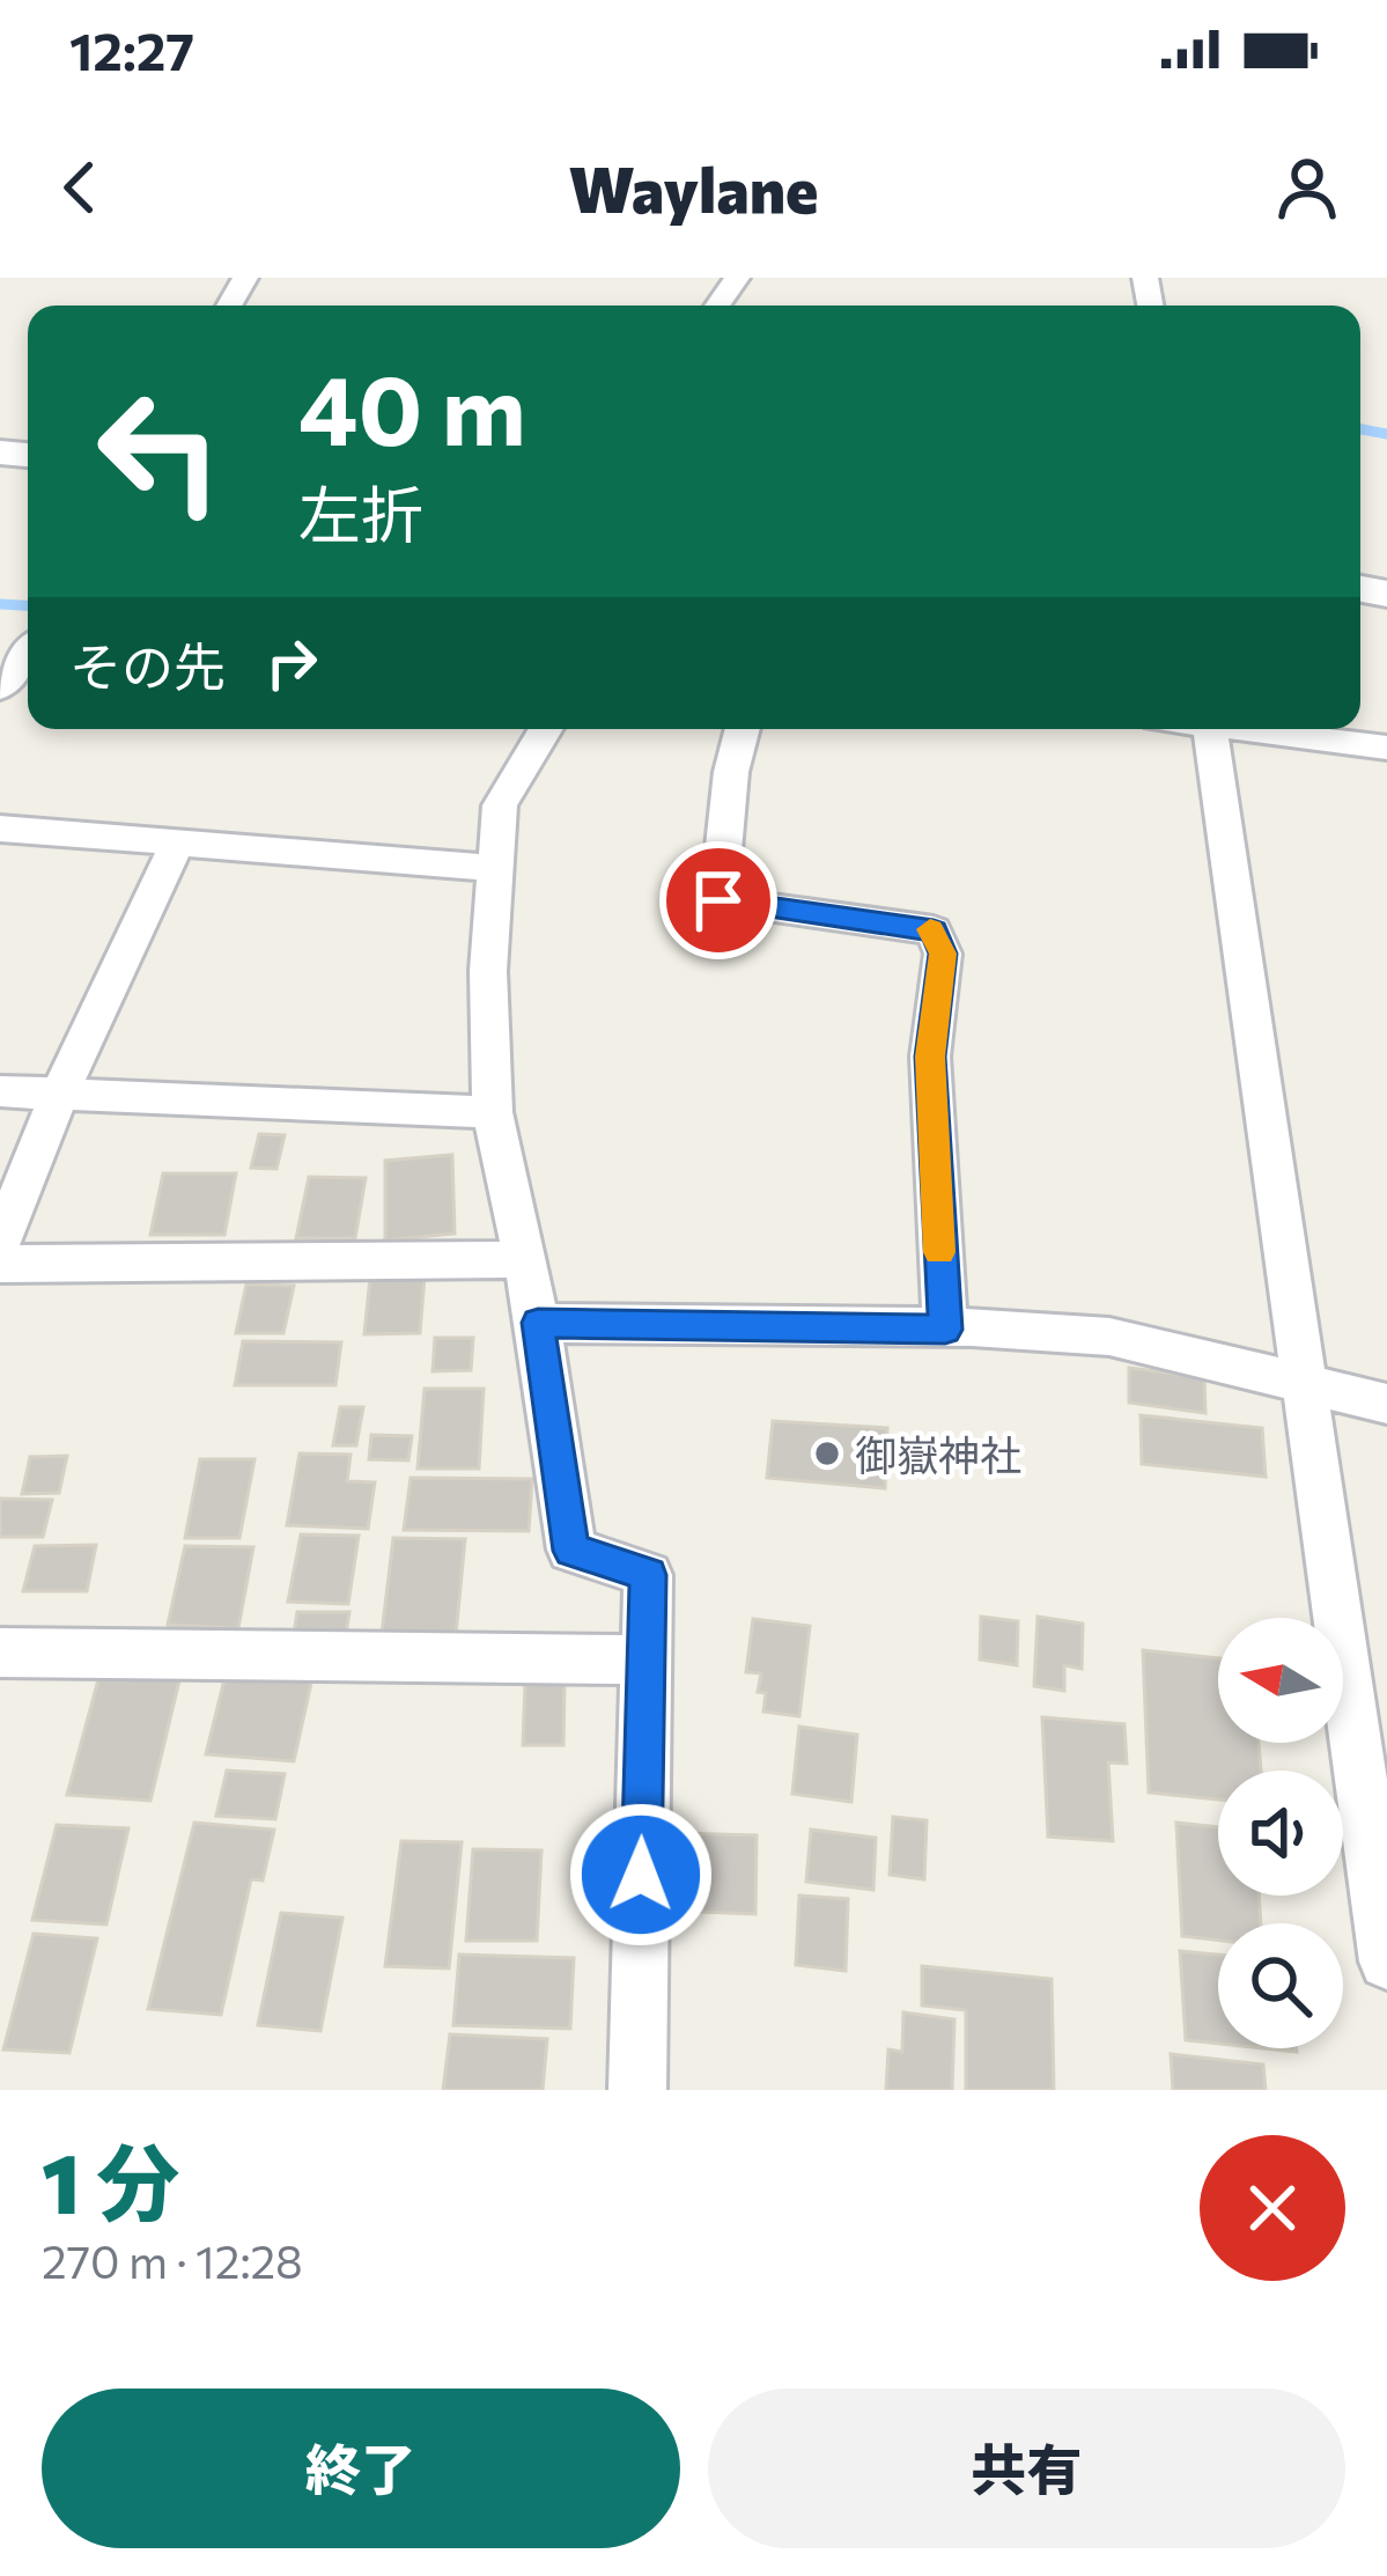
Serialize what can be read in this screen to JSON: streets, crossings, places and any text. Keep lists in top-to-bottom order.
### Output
{
  "places": ["御嶽神社"],
  "north": "left",
  "page": {
    "status": "12:27",
    "header": "Waylane",
    "turn": ["40 m", "左折"],
    "then": "その先",
    "heading": ["1 分", "270 m · 12:28"],
    "buttons": ["終了", "共有"]
  }
}
